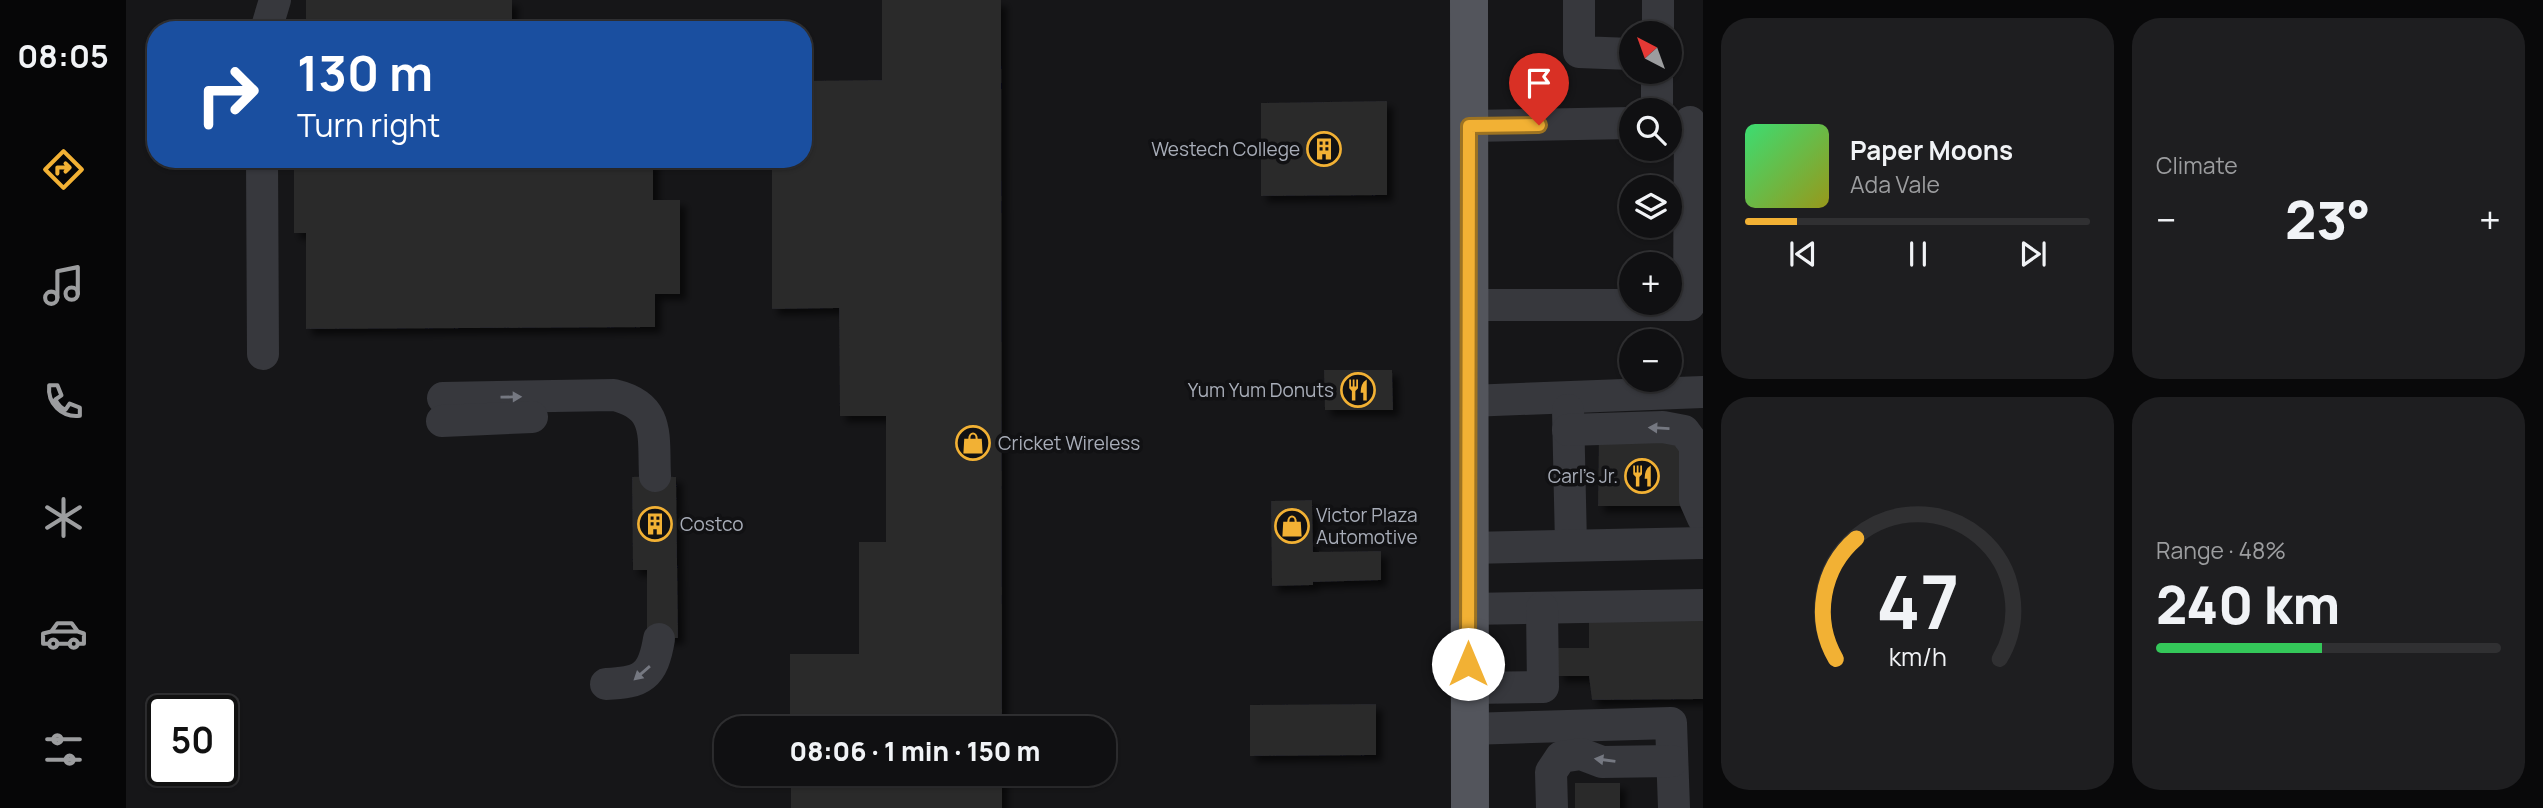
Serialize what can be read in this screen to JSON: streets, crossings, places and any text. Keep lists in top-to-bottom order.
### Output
{
  "places": {
    "building": ["Westech College", "Costco"],
    "restaurant": ["Yum Yum Donuts", "Carl's Jr."],
    "shop": ["Cricket Wireless", "Victor Plaza Automotive"]
  },
  "north": "top left",
  "page": {
    "tabs": "08:05",
    "tile": [
      "Climate",
      ["Range · 48%", "240 km"]
    ],
    "map_buttons": ["+", "−"],
    "turn": ["130 m", "Turn right"],
    "song": ["Paper Moons", "Ada Vale"],
    "heat": ["−", "23°", "+"],
    "limit": "50",
    "trip": "08:06 · 1 min · 150 m",
    "gauge": ["47", "km/h"]
  }
}
